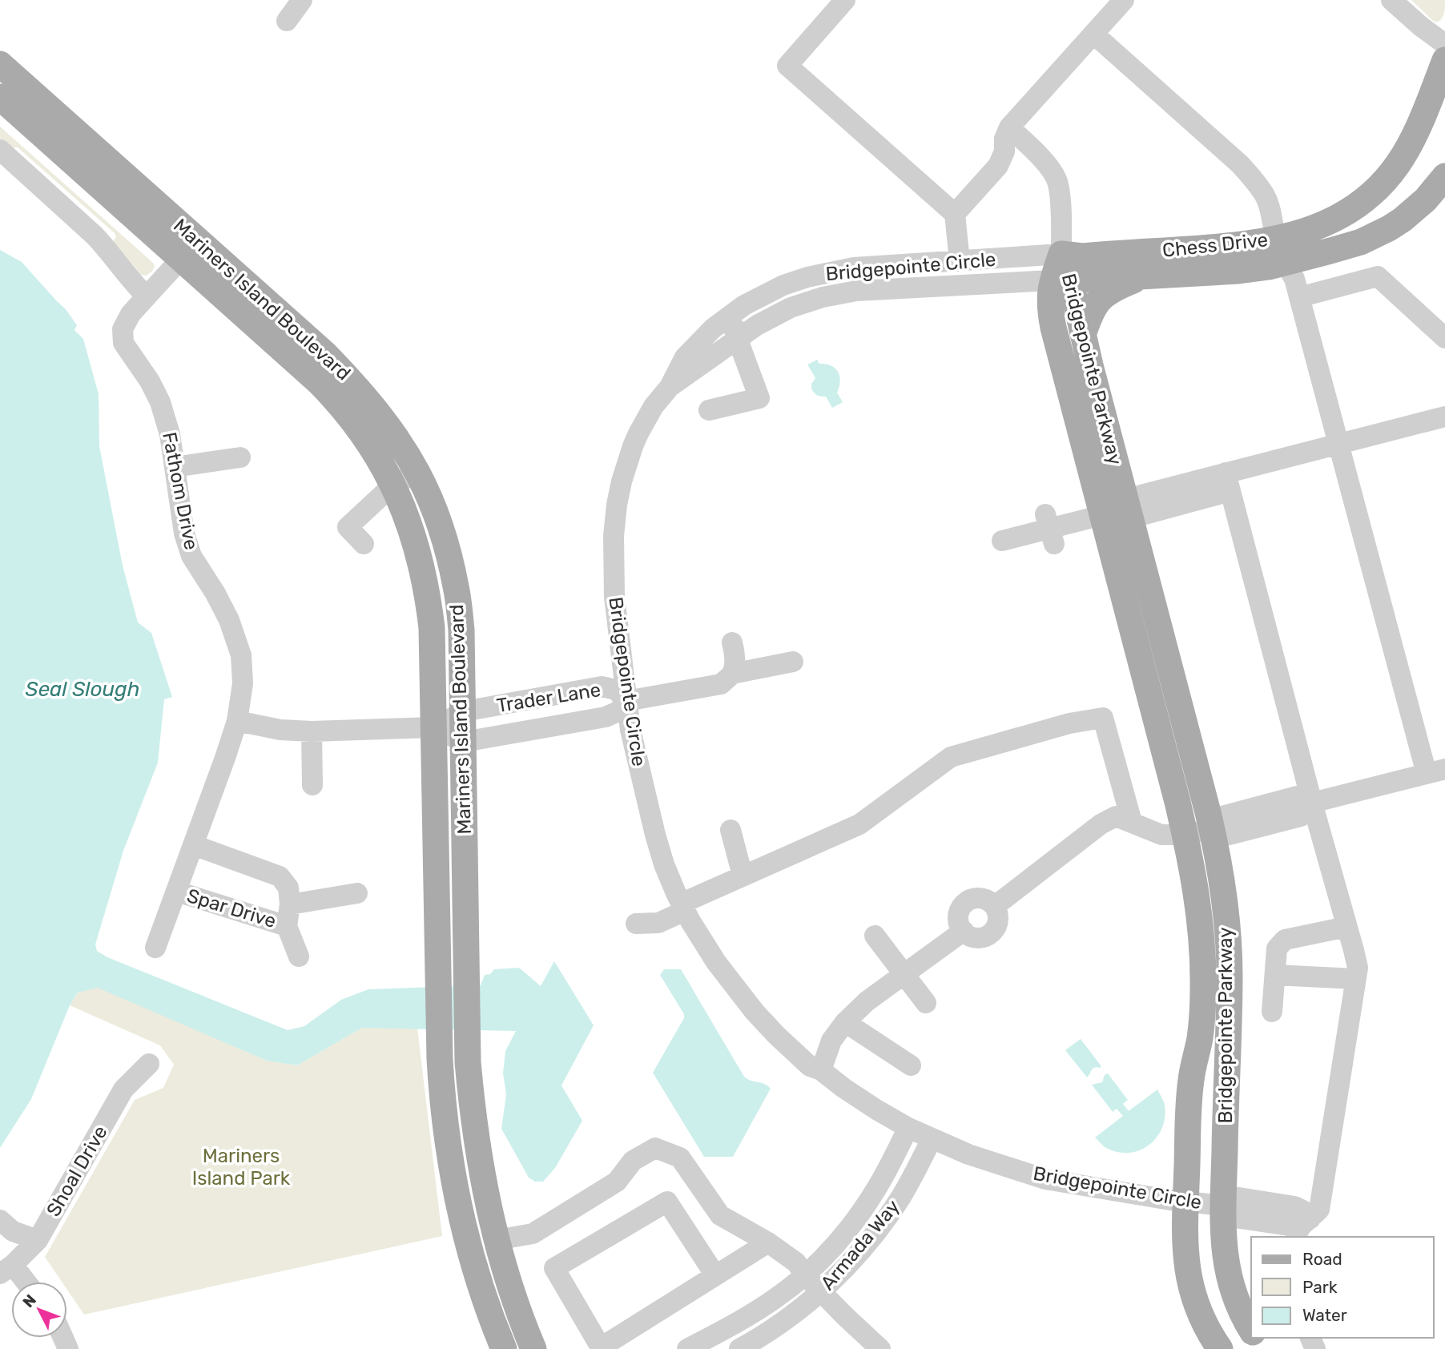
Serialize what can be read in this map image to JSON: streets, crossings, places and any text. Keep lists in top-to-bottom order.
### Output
{
  "streets": {
    "main road": ["Chess Drive", "Mariners Island Boulevard", "Bridgepointe Parkway"],
    "street": [
      "Bridgepointe Circle",
      "Fathom Drive",
      "Trader Lane",
      "Spar Drive",
      "Shoal Drive",
      "Armada Way"
    ]
  },
  "crossings": [
    ["Chess Drive", "Bridgepointe Circle"],
    ["Chess Drive", "Bridgepointe Parkway"],
    ["Bridgepointe Circle", "Bridgepointe Parkway"],
    ["Bridgepointe Circle", "Trader Lane"],
    ["Bridgepointe Circle", "Armada Way"],
    ["Mariners Island Boulevard", "Fathom Drive"],
    ["Mariners Island Boulevard", "Trader Lane"],
    ["Fathom Drive", "Trader Lane"],
    ["Fathom Drive", "Spar Drive"]
  ],
  "water": ["Seal Slough"],
  "parks": ["Mariners Island Park"],
  "legend": ["Road", "Park", "Water"],
  "north": "top left"
}
